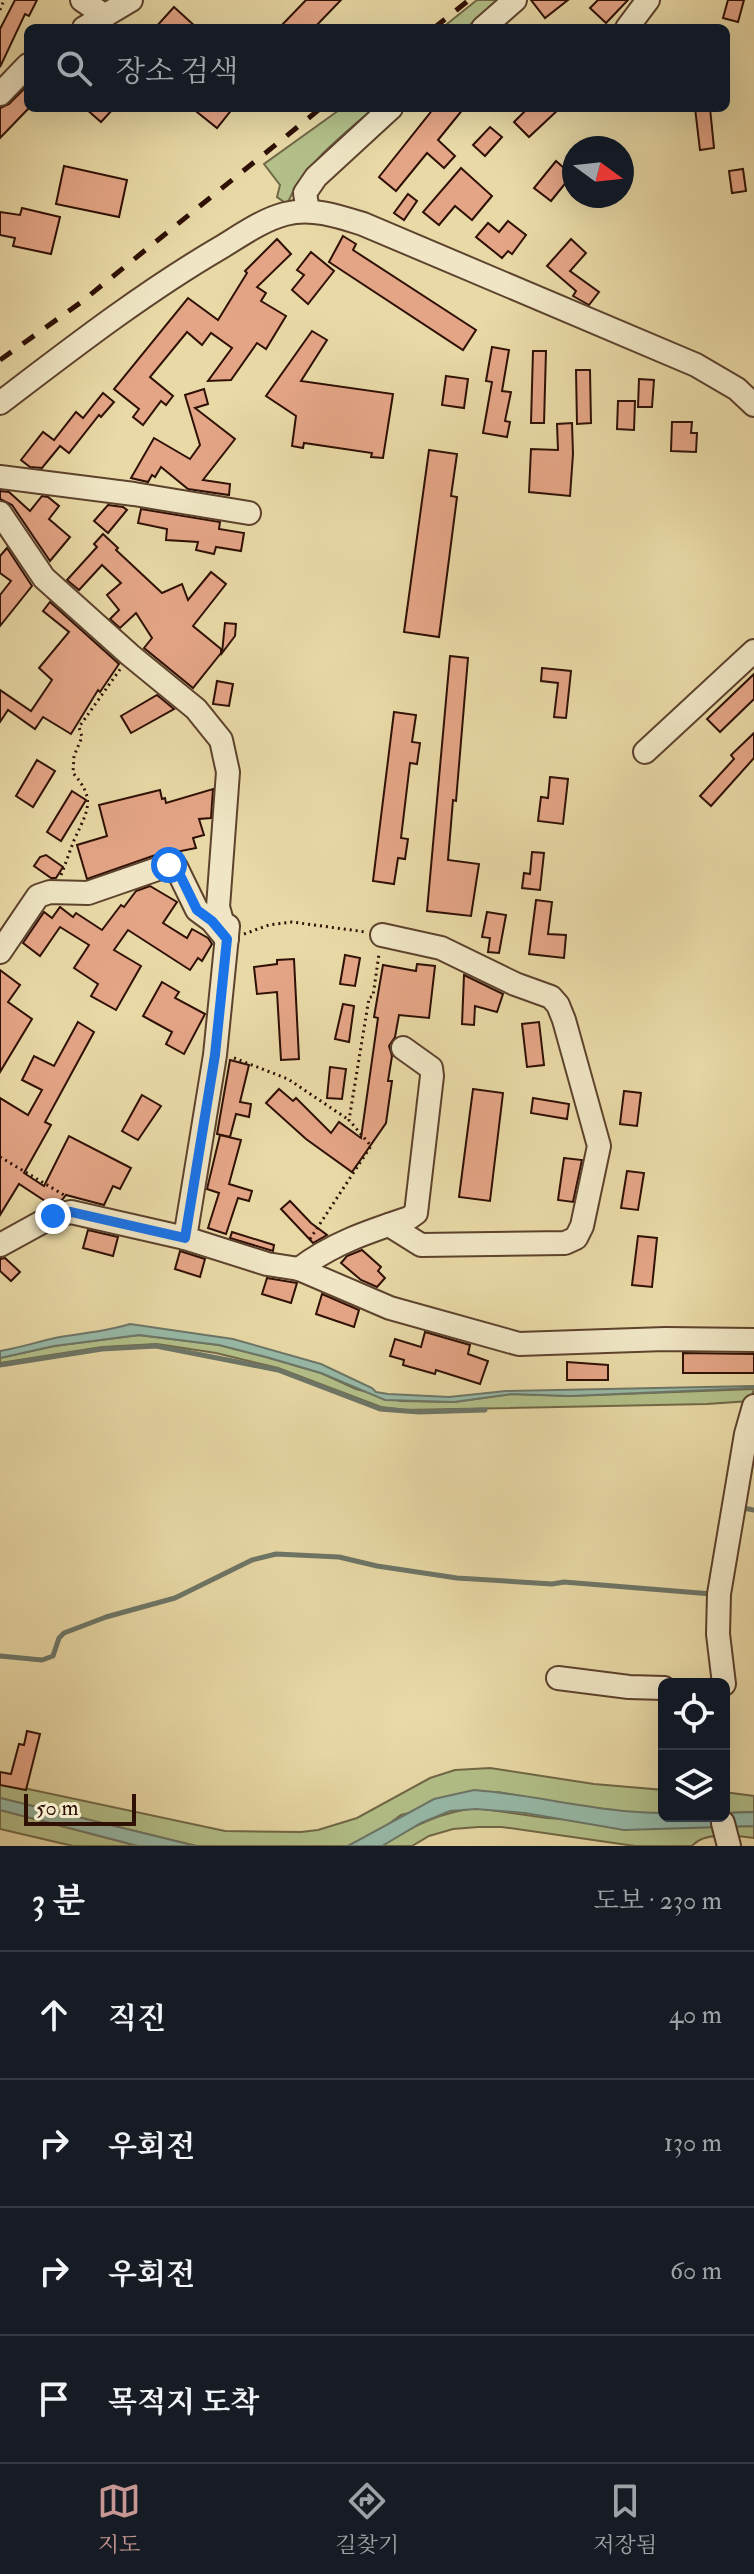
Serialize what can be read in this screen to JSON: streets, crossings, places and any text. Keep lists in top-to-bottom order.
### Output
{
  "scale_bar": "50 m",
  "north": "right",
  "page": {
    "search": "장소 검색",
    "scale": "50 m",
    "heading": ["3 분", "도보 · 230 m"],
    "list": [
      ["직진", "40 m"],
      ["우회전", "130 m"],
      ["우회전", "60 m"],
      "목적지 도착"
    ],
    "nav": ["지도", "길찾기", "저장됨"]
  }
}
